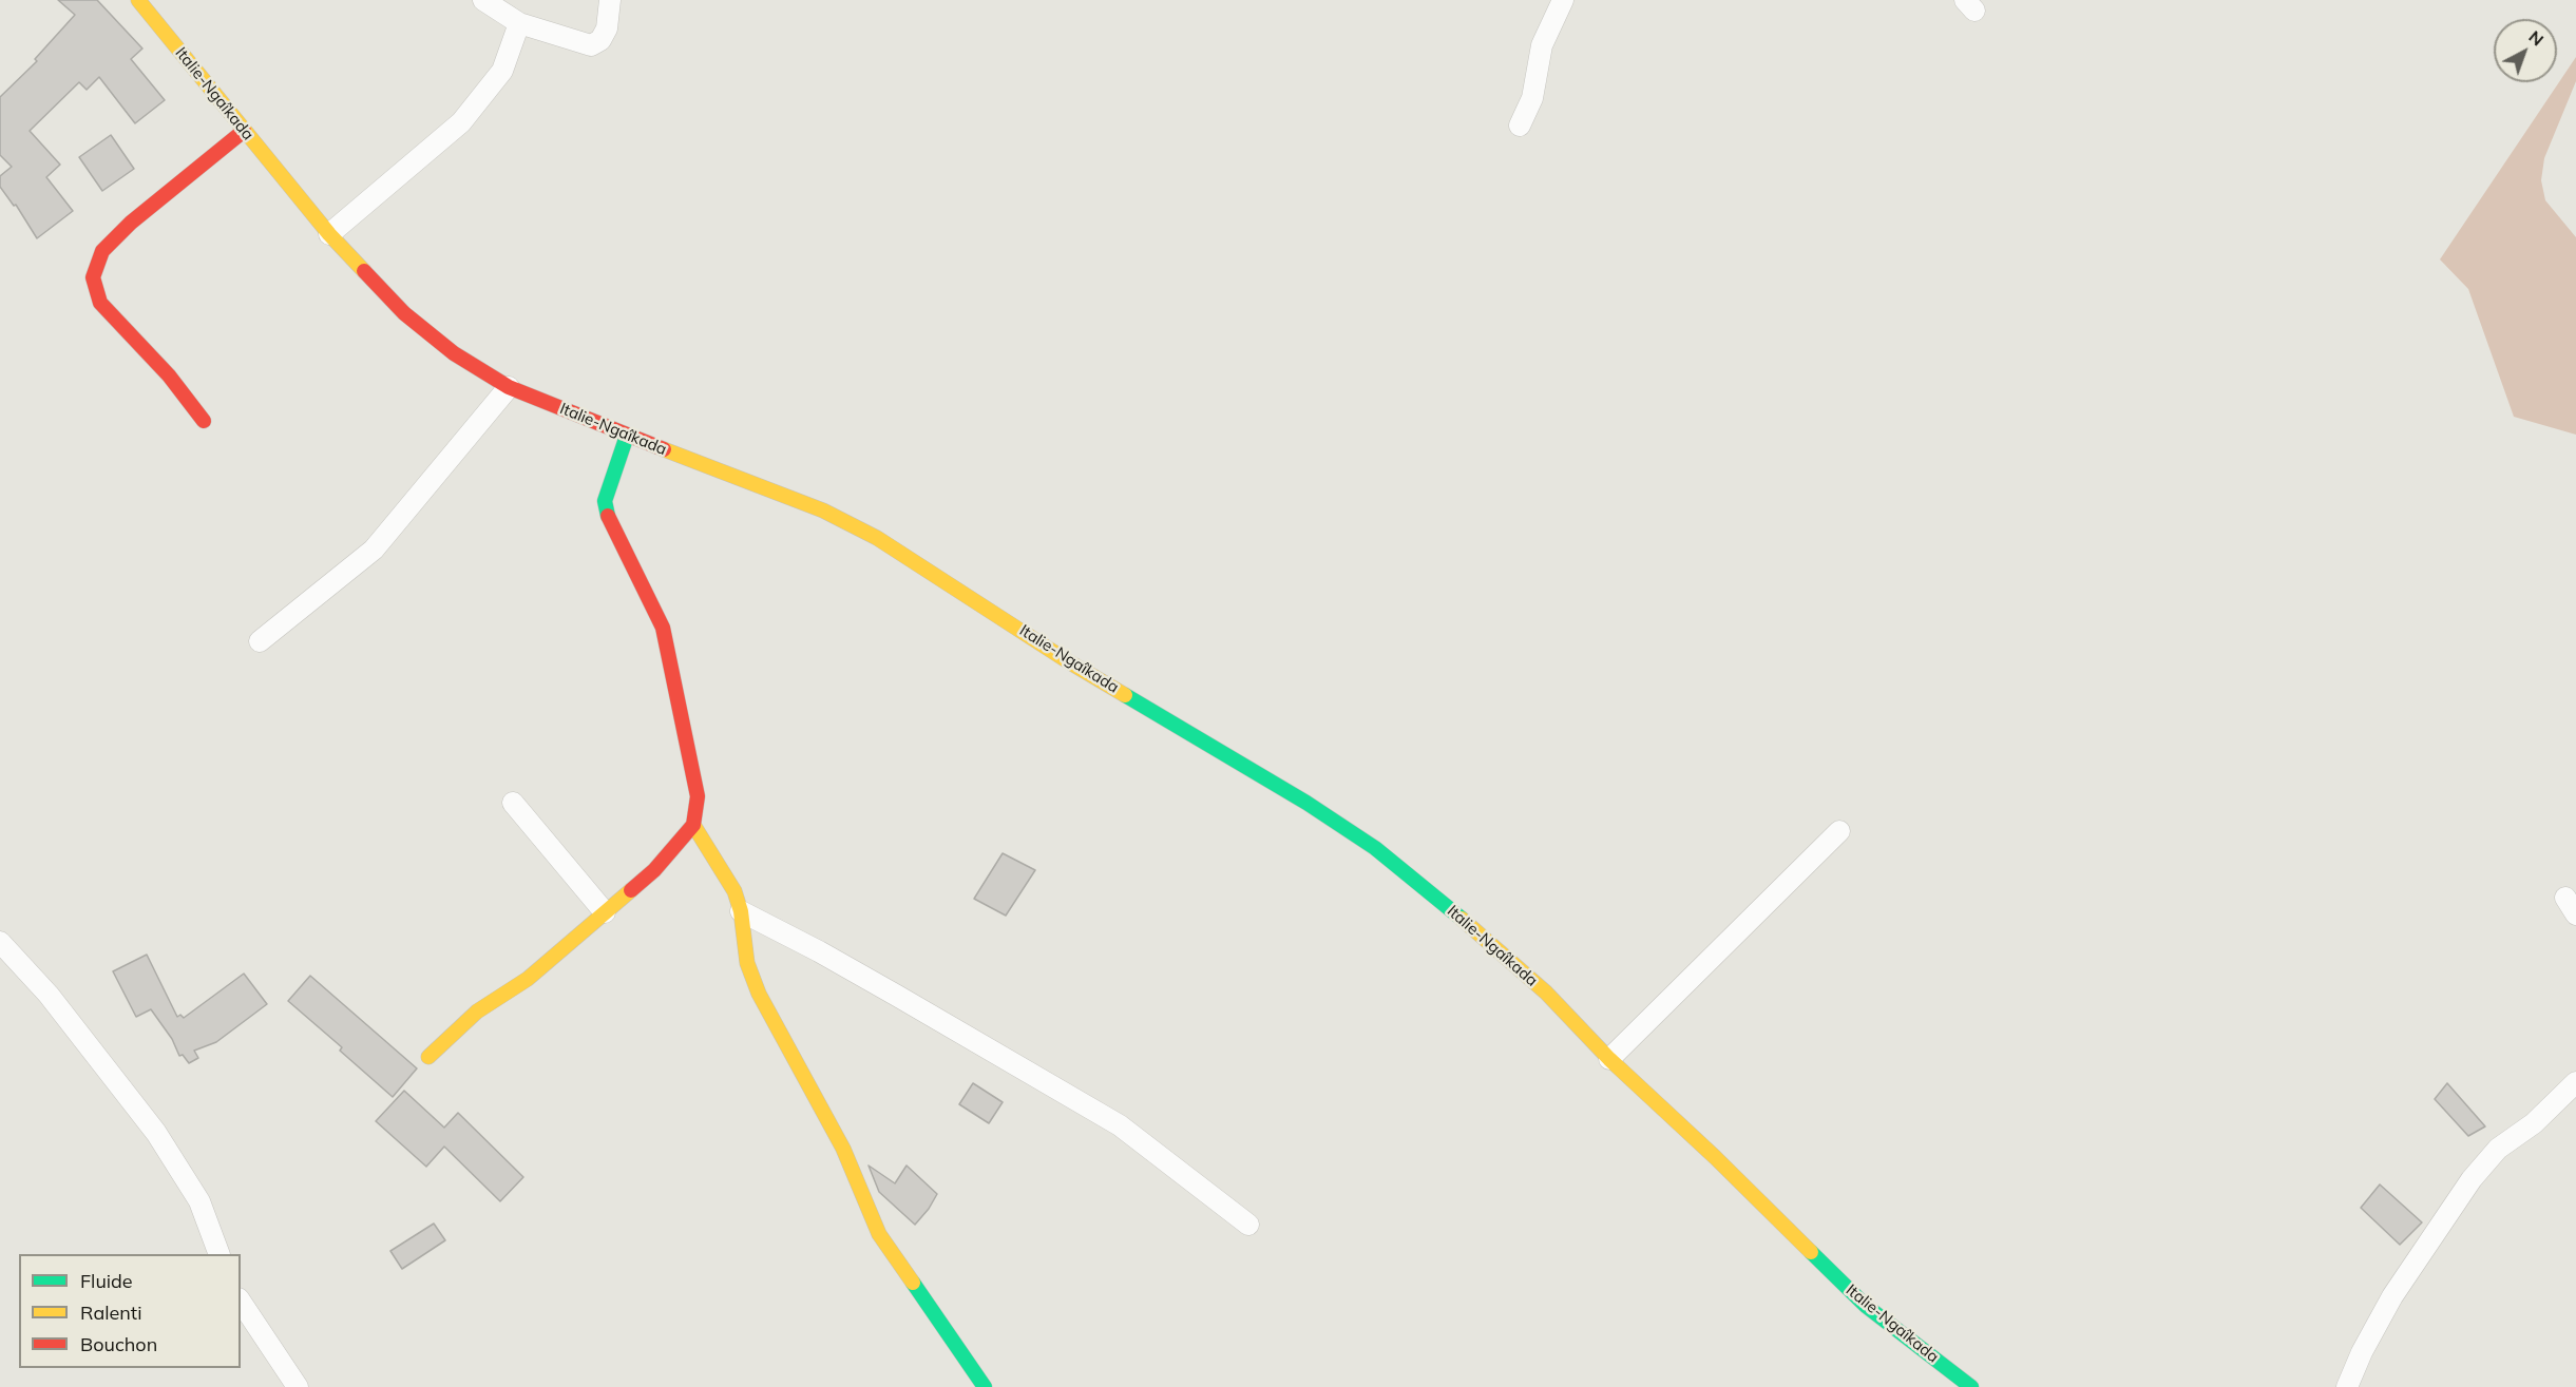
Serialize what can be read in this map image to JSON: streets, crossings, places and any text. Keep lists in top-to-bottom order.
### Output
{
  "streets": {
    "street": ["Italie-Ngaîkada"]
  },
  "legend": ["Fluide", "Ralenti", "Bouchon"],
  "north": "top right"
}
